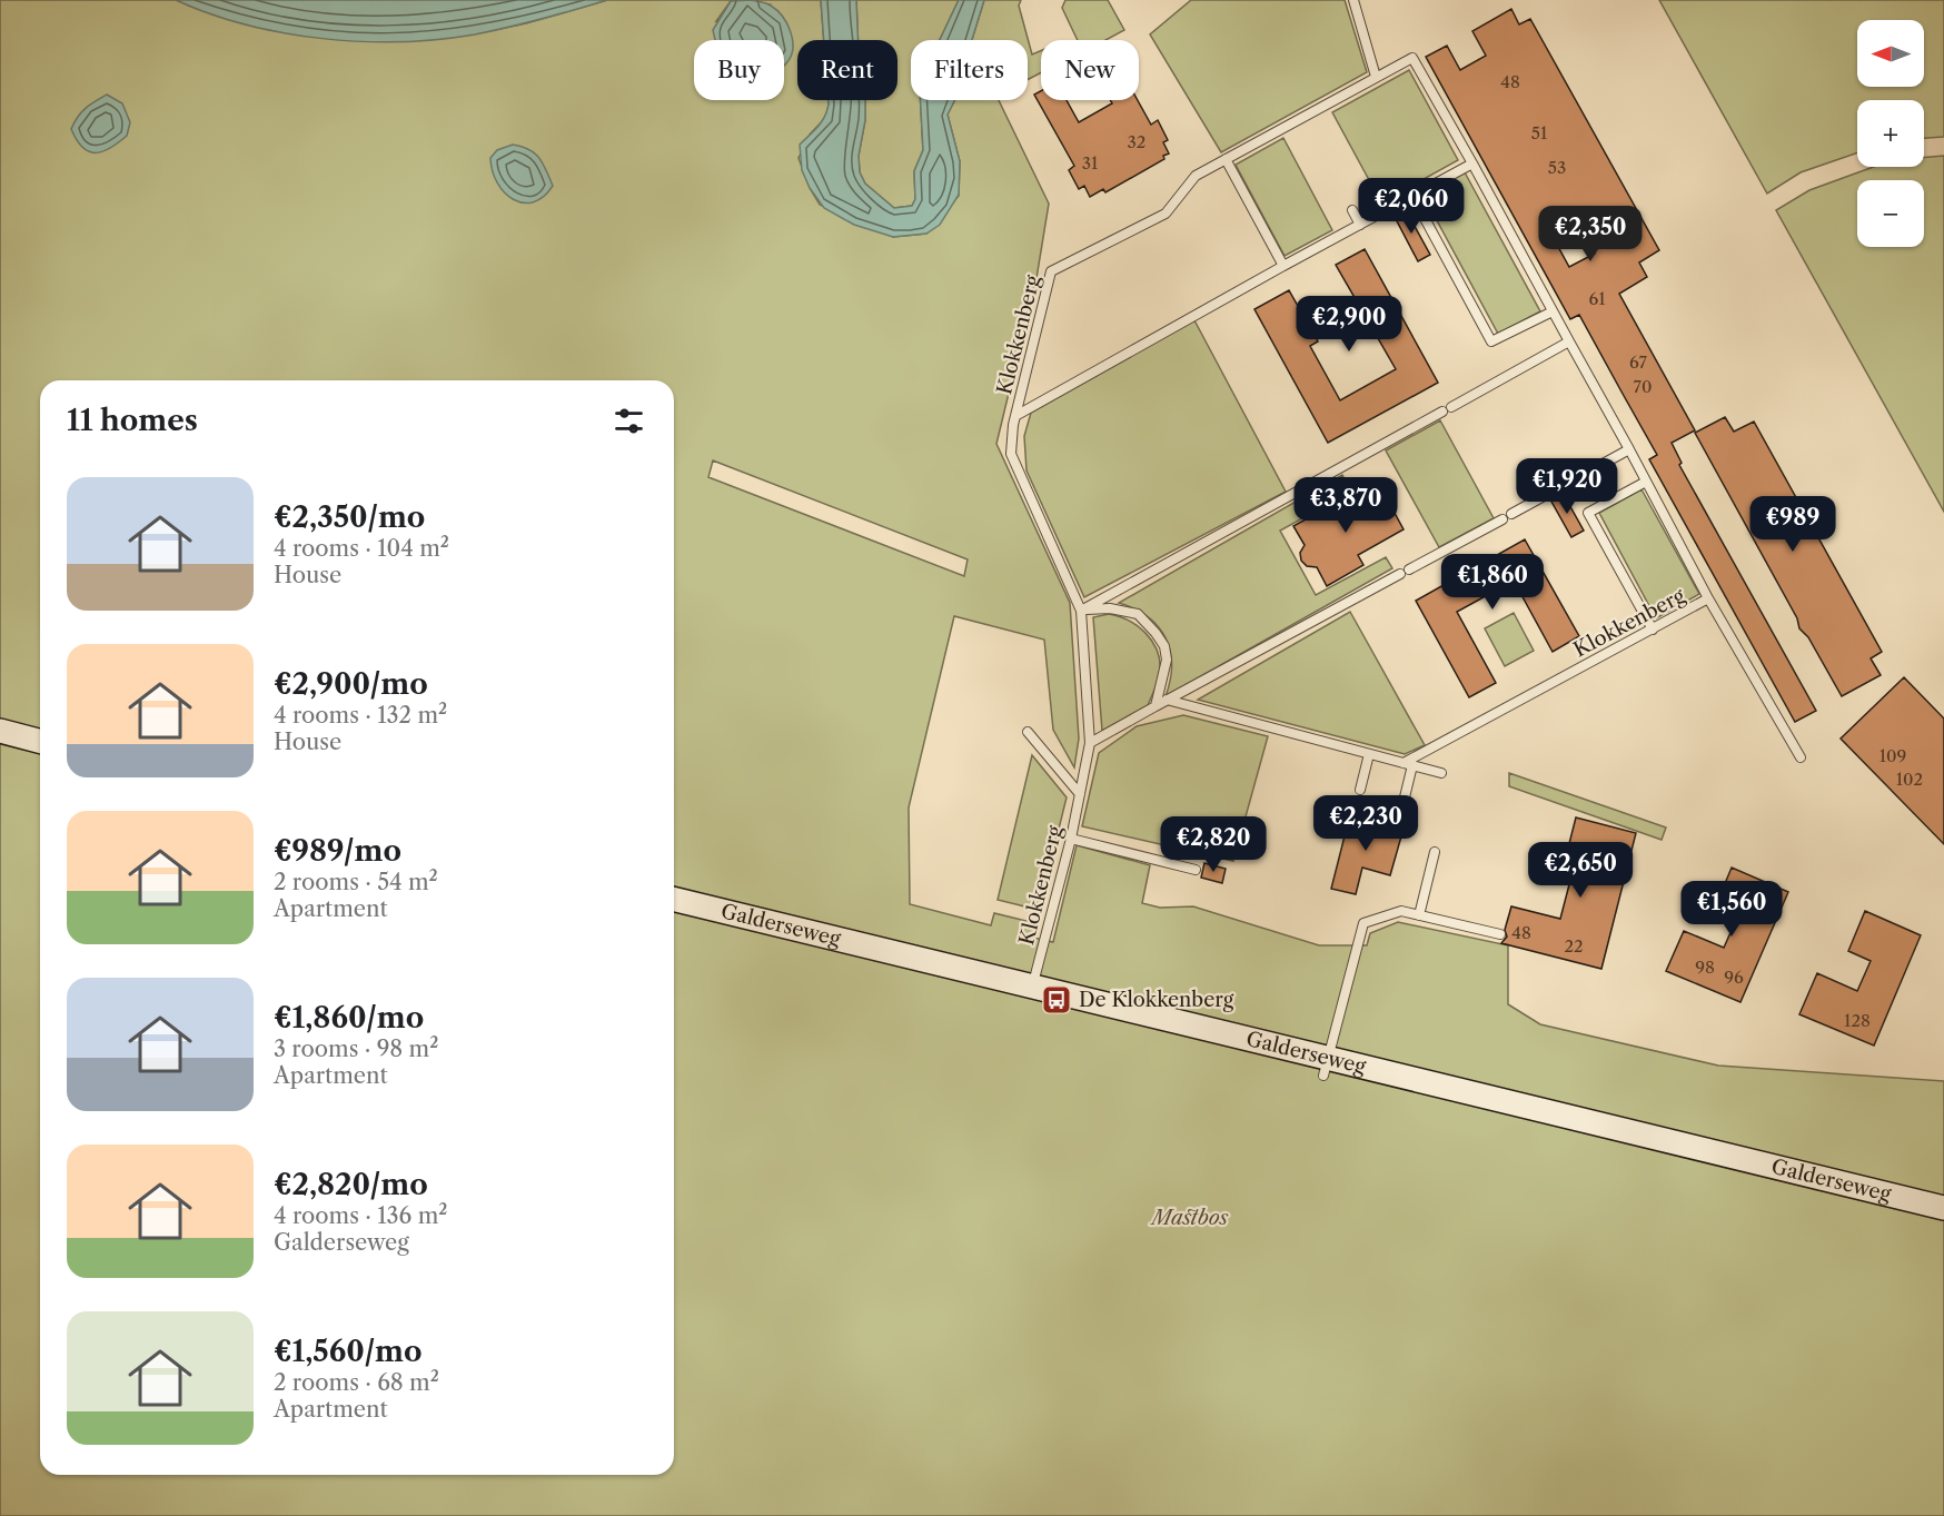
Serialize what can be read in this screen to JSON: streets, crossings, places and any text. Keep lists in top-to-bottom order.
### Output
{
  "streets": {
    "street": ["Galderseweg"],
    "lane": ["Klokkenberg"]
  },
  "crossings": [
    ["Klokkenberg", "Galderseweg"]
  ],
  "parks": ["Mastbos"],
  "places": {
    "bus stop": ["De Klokkenberg"]
  },
  "house_numbers": [
    "48",
    "51",
    "32",
    "31",
    "53",
    "61",
    "67",
    "70",
    "109",
    "102",
    "48",
    "22",
    "98",
    "96",
    "128"
  ],
  "north": "left",
  "page": {
    "map_buttons": ["+", "−"],
    "chip": [
      "Buy",
      "Rent",
      "Filters",
      "New"
    ],
    "price": [
      "€2,060",
      "€2,350",
      "€2,900",
      "€1,920",
      "€3,870",
      "€989",
      "€1,860",
      "€2,230",
      "€2,820",
      "€2,650",
      "€1,560"
    ],
    "heading": "11 homes",
    "list": [
      {
        "name": "€2,350/mo",
        "note": "4 rooms · 104 m² · House"
      },
      {
        "name": "€2,900/mo",
        "note": "4 rooms · 132 m² · House"
      },
      {
        "name": "€989/mo",
        "note": "2 rooms · 54 m² · Apartment"
      },
      {
        "name": "€1,860/mo",
        "note": "3 rooms · 98 m² · Apartment"
      },
      {
        "name": "€2,820/mo",
        "note": "4 rooms · 136 m² · Galderseweg"
      },
      {
        "name": "€1,560/mo",
        "note": "2 rooms · 68 m² · Apartment"
      }
    ]
  }
}
